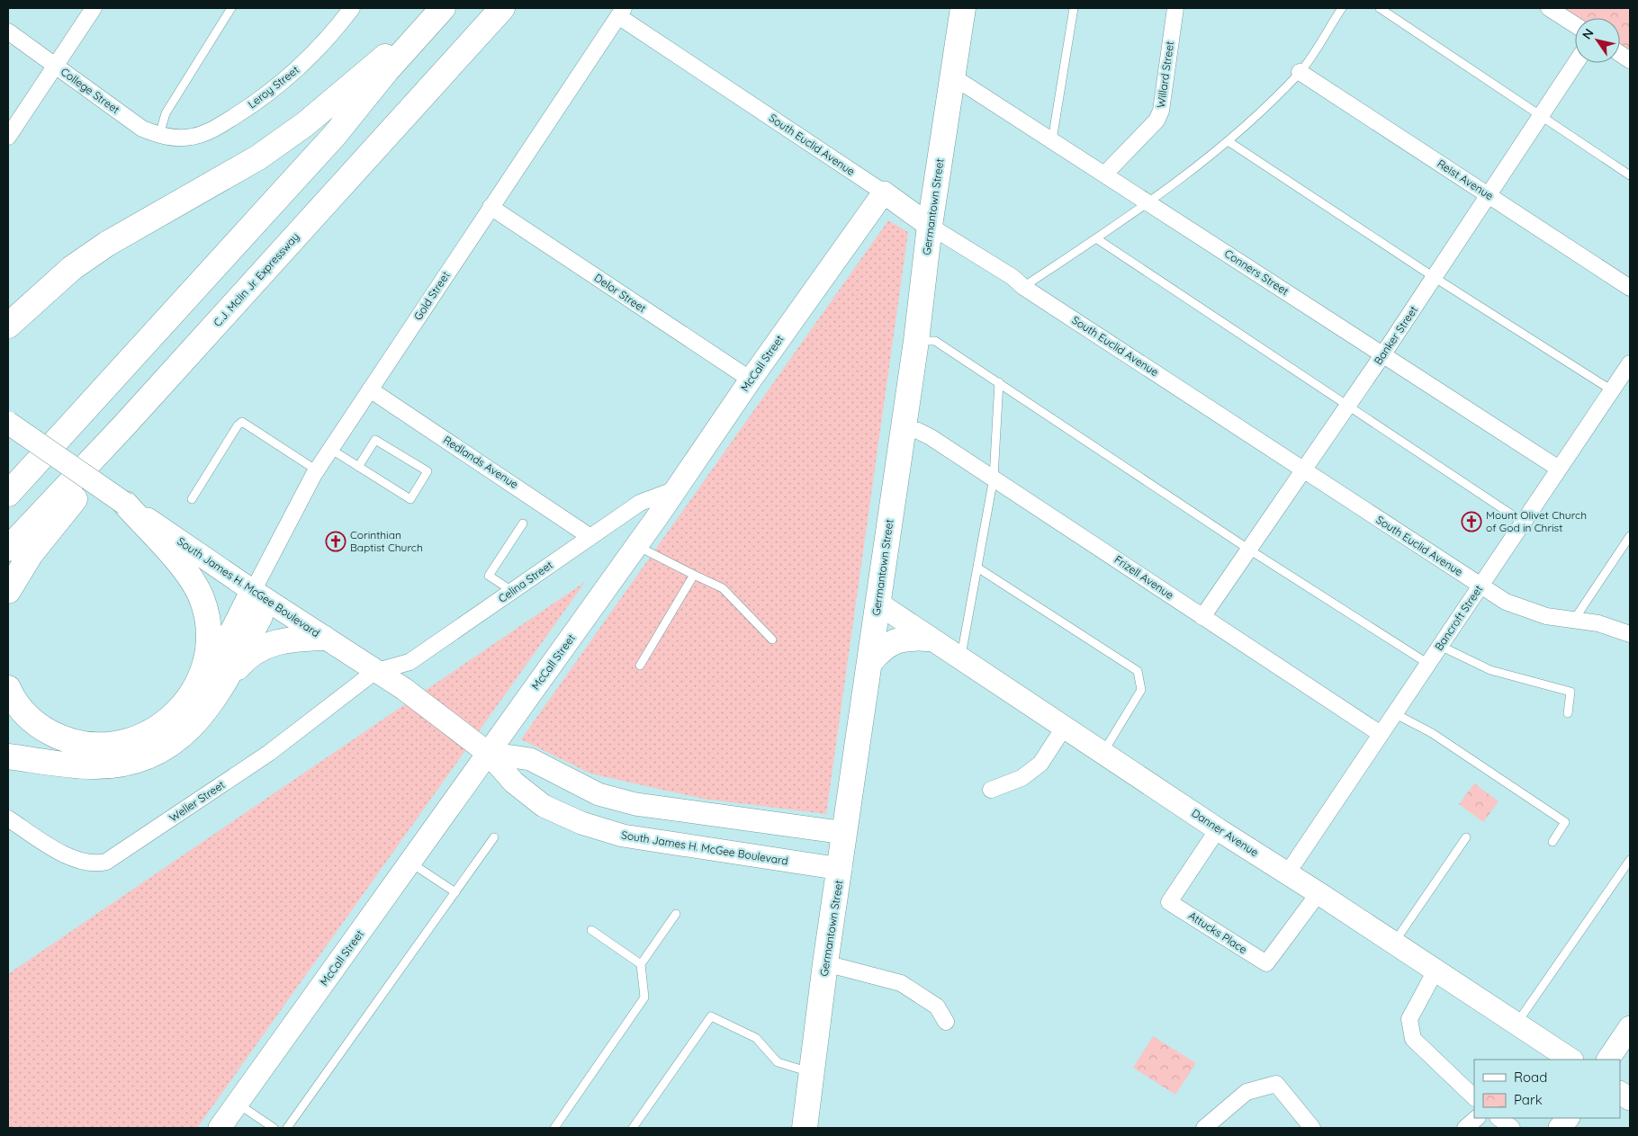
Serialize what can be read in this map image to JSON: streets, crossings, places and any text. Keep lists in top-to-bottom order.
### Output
{
  "streets": {
    "main road": ["Germantown Street", "C.J. Mclin Jr. Expressway"],
    "street": [
      "Willard Street",
      "Leroy Street",
      "College Street",
      "South Euclid Avenue",
      "Reist Avenue",
      "Conners Street",
      "Delor Street",
      "Gold Street",
      "Banker Street",
      "McCall Street",
      "Redlands Avenue",
      "Frizell Avenue",
      "Celina Street",
      "South James H. McGee Boulevard",
      "Bancroft Street",
      "Weller Street",
      "Danner Avenue",
      "Attucks Place"
    ]
  },
  "crossings": [
    ["Willard Street", "Conners Street"],
    ["Leroy Street", "College Street"],
    ["South Euclid Avenue", "Germantown Street"],
    ["South Euclid Avenue", "Gold Street"],
    ["South Euclid Avenue", "Banker Street"],
    ["South Euclid Avenue", "McCall Street"],
    ["South Euclid Avenue", "Bancroft Street"],
    ["Reist Avenue", "Banker Street"],
    ["Germantown Street", "Conners Street"],
    ["Germantown Street", "Frizell Avenue"],
    ["Germantown Street", "South James H. McGee Boulevard"],
    ["Germantown Street", "Danner Avenue"],
    ["Conners Street", "Banker Street"],
    ["Conners Street", "Bancroft Street"],
    ["Delor Street", "Gold Street"],
    ["Delor Street", "McCall Street"],
    ["Gold Street", "Redlands Avenue"],
    ["Gold Street", "South James H. McGee Boulevard"],
    ["Banker Street", "Frizell Avenue"],
    ["McCall Street", "Celina Street"],
    ["McCall Street", "South James H. McGee Boulevard"],
    ["Redlands Avenue", "Celina Street"],
    ["Frizell Avenue", "Bancroft Street"],
    ["Celina Street", "South James H. McGee Boulevard"],
    ["Celina Street", "Weller Street"],
    ["South James H. McGee Boulevard", "Weller Street"],
    ["Bancroft Street", "Danner Avenue"],
    ["Danner Avenue", "Attucks Place"]
  ],
  "places": {
    "church": ["Mount Olivet Church of God in Christ", "Corinthian Baptist Church"]
  },
  "legend": ["Road", "Park"],
  "north": "top left"
}
